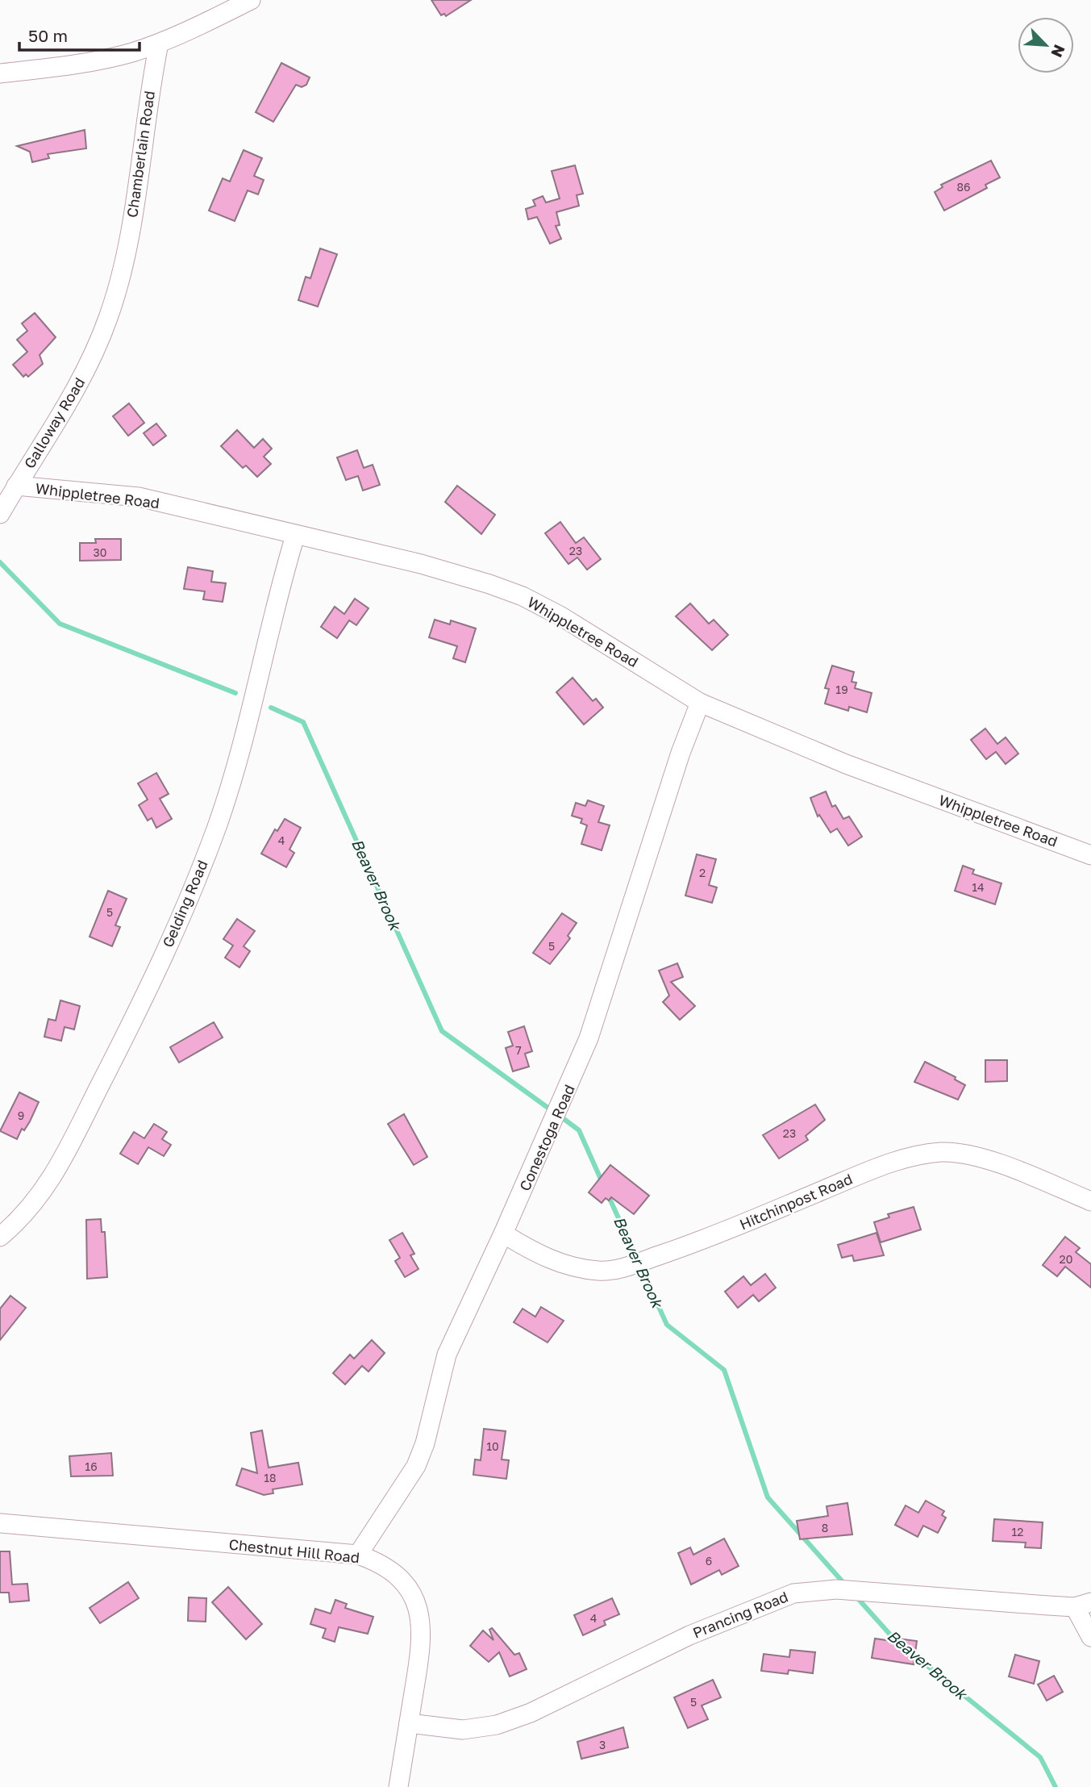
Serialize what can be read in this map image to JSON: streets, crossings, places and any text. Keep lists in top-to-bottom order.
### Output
{
  "streets": {
    "street": [
      "Chamberlain Road",
      "Galloway Road",
      "Whippletree Road",
      "Gelding Road",
      "Conestoga Road",
      "Hitchinpost Road",
      "Chestnut Hill Road",
      "Prancing Road"
    ]
  },
  "crossings": [
    ["Chamberlain Road", "Galloway Road"],
    ["Galloway Road", "Whippletree Road"],
    ["Whippletree Road", "Gelding Road"],
    ["Whippletree Road", "Conestoga Road"],
    ["Conestoga Road", "Hitchinpost Road"],
    ["Conestoga Road", "Chestnut Hill Road"],
    ["Chestnut Hill Road", "Prancing Road"]
  ],
  "water": ["Beaver Brook"],
  "house_numbers": [
    "86",
    "23",
    "30",
    "19",
    "4",
    "2",
    "14",
    "5",
    "5",
    "7",
    "9",
    "23",
    "20",
    "10",
    "16",
    "18",
    "8",
    "12",
    "6",
    "4",
    "5",
    "3"
  ],
  "scale_bar": "50 m",
  "north": "bottom right"
}
